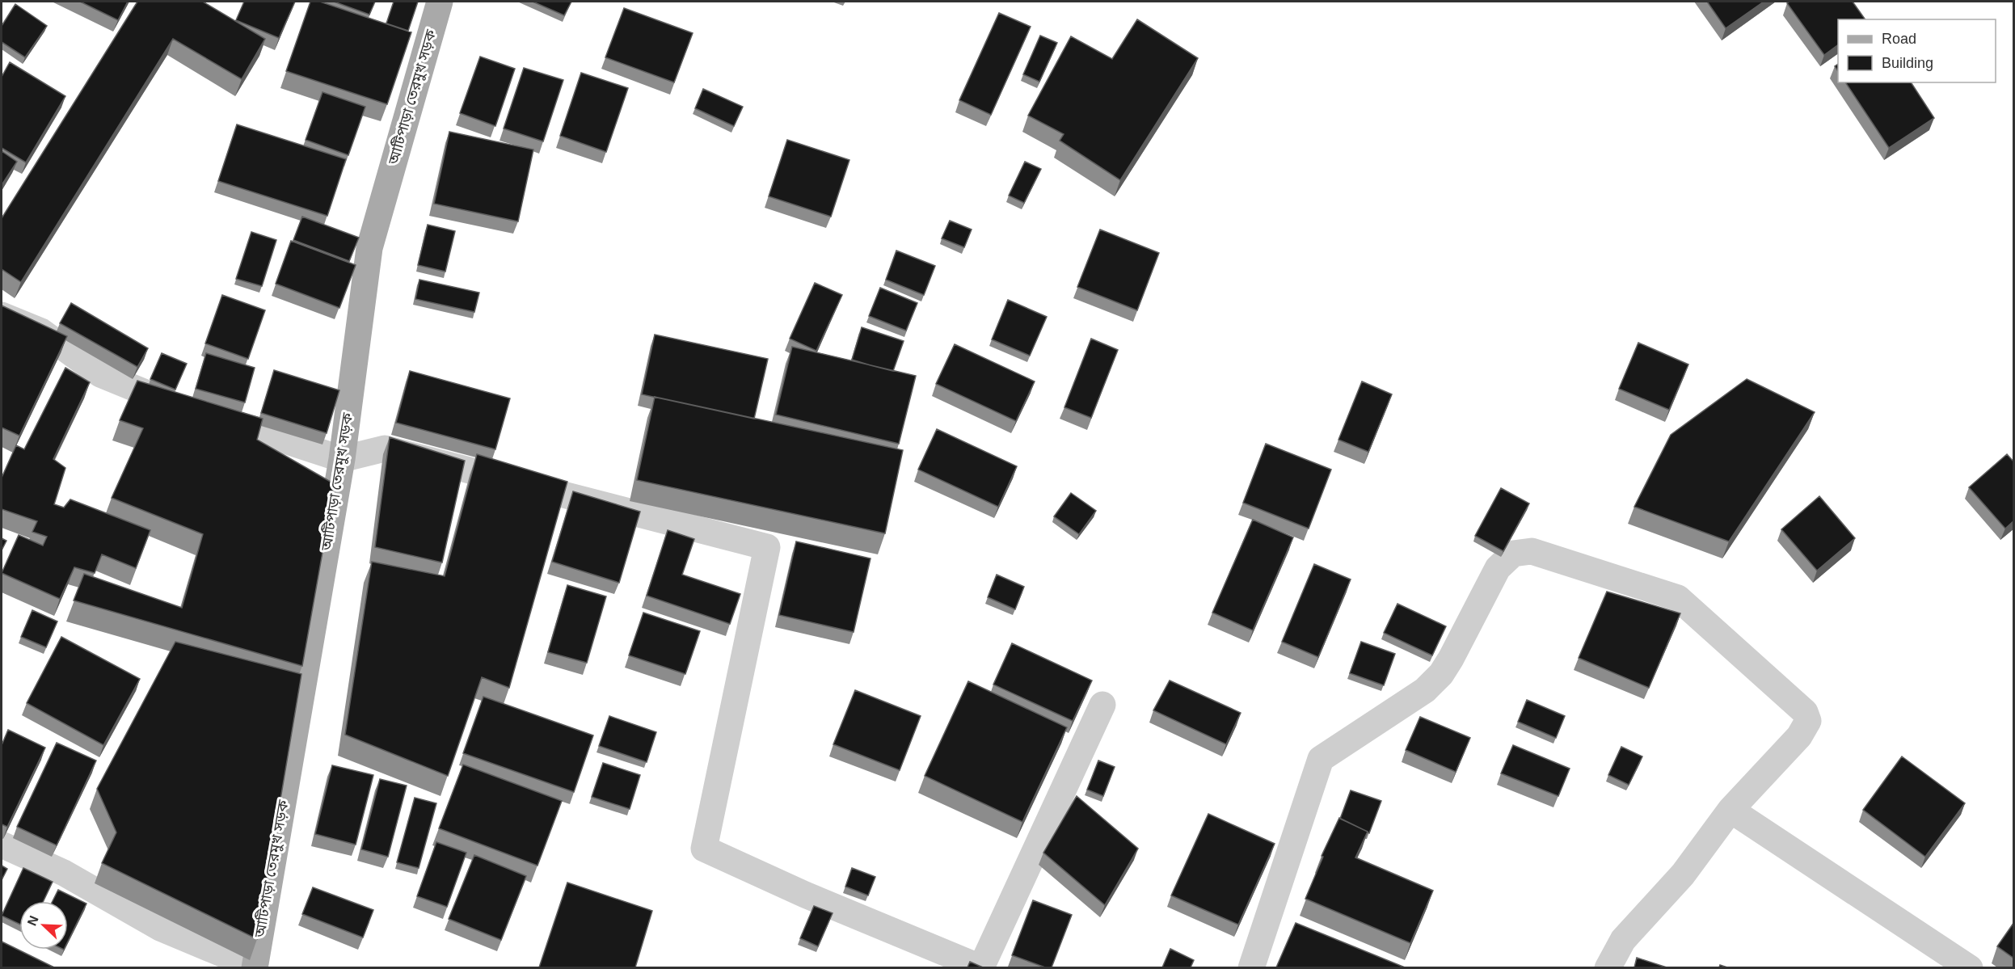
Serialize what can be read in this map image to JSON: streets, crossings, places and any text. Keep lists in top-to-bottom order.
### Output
{
  "streets": {
    "main road": ["আটিপাড়া তেরমুখ সড়ক"]
  },
  "legend": ["Road", "Building"],
  "north": "top left"
}
